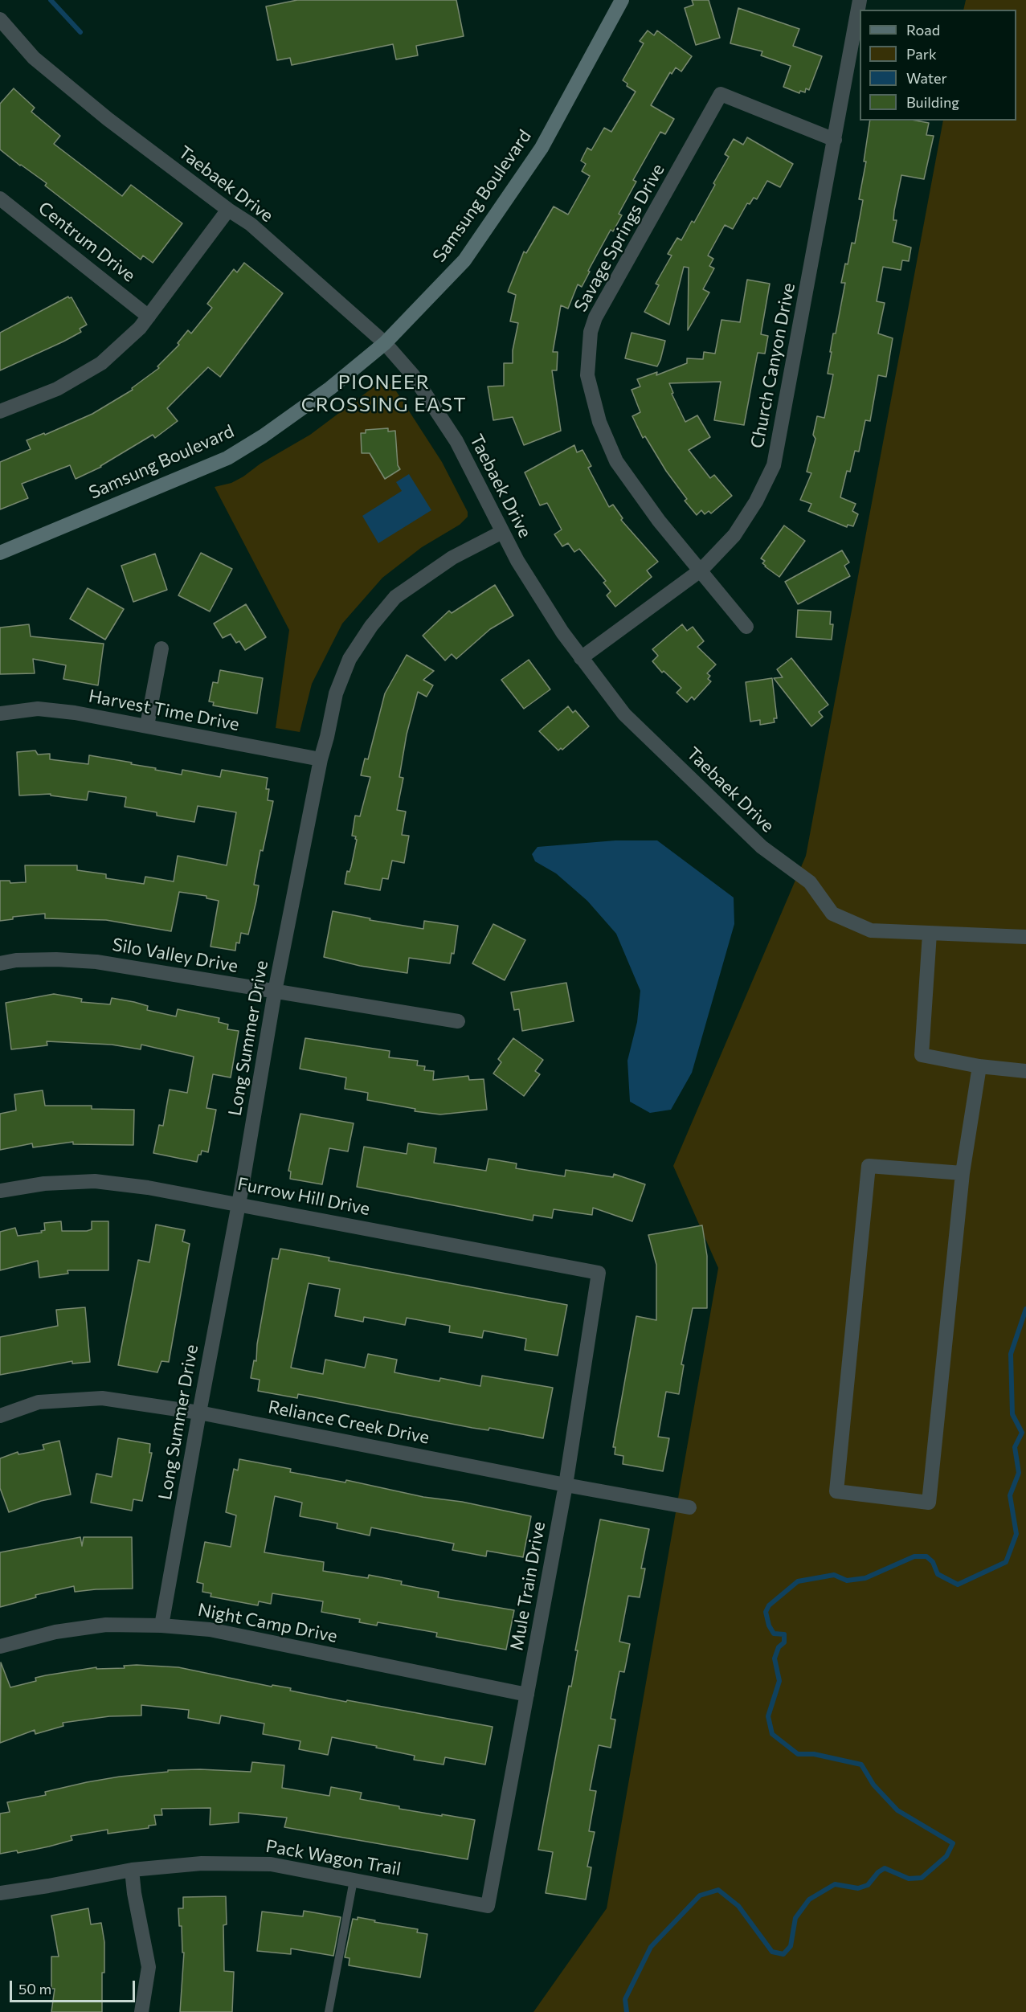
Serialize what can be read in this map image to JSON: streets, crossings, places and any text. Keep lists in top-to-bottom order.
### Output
{
  "streets": {
    "street": [
      "Taebaek Drive",
      "Samsung Boulevard",
      "Savage Springs Drive",
      "Centrum Drive",
      "Church Canyon Drive",
      "Harvest Time Drive",
      "Silo Valley Drive",
      "Long Summer Drive",
      "Furrow Hill Drive",
      "Reliance Creek Drive",
      "Mule Train Drive",
      "Night Camp Drive",
      "Pack Wagon Trail"
    ]
  },
  "crossings": [
    ["Taebaek Drive", "Samsung Boulevard"],
    ["Taebaek Drive", "Church Canyon Drive"],
    ["Taebaek Drive", "Long Summer Drive"],
    ["Savage Springs Drive", "Church Canyon Drive"],
    ["Harvest Time Drive", "Long Summer Drive"],
    ["Silo Valley Drive", "Long Summer Drive"],
    ["Long Summer Drive", "Furrow Hill Drive"],
    ["Long Summer Drive", "Reliance Creek Drive"],
    ["Long Summer Drive", "Night Camp Drive"],
    ["Furrow Hill Drive", "Mule Train Drive"],
    ["Reliance Creek Drive", "Mule Train Drive"],
    ["Mule Train Drive", "Night Camp Drive"],
    ["Mule Train Drive", "Pack Wagon Trail"]
  ],
  "districts": ["PIONEER CROSSING EAST"],
  "legend": [
    "Road",
    "Park",
    "Water",
    "Building"
  ],
  "scale_bar": "50 m"
}
